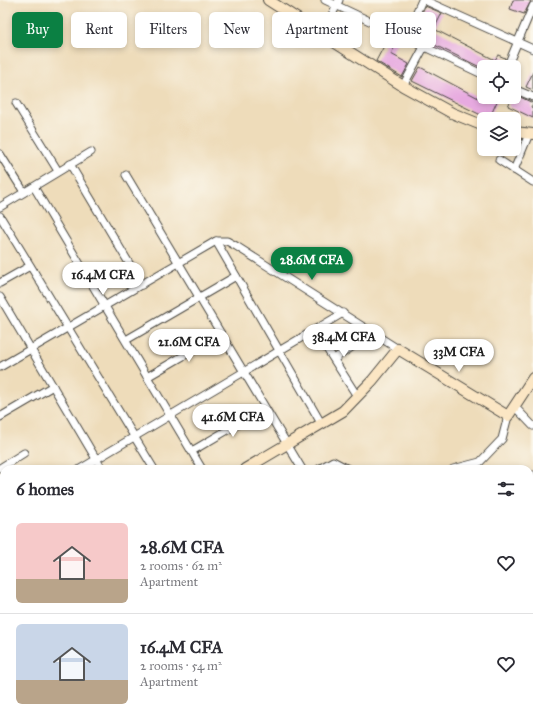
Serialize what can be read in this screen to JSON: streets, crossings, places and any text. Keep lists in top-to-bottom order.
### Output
{
  "page": {
    "chip": [
      "Buy",
      "Rent",
      "Filters",
      "New",
      "Apartment",
      "House"
    ],
    "price": [
      "28.6M CFA",
      "16.4M CFA",
      "38.4M CFA",
      "21.6M CFA",
      "33M CFA",
      "41.6M CFA"
    ],
    "heading": "6 homes",
    "list": [
      {
        "name": "28.6M CFA",
        "note": "2 rooms · 62 m² · Apartment"
      },
      {
        "name": "16.4M CFA",
        "note": "2 rooms · 54 m² · Apartment"
      }
    ]
  }
}
